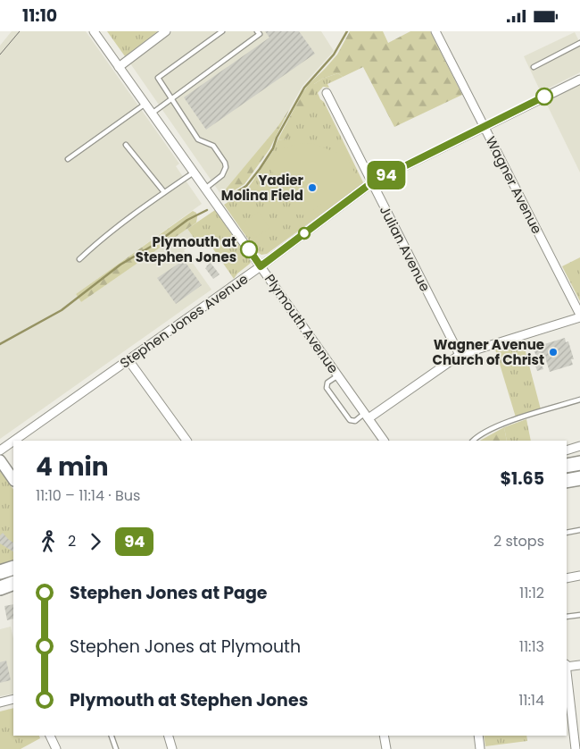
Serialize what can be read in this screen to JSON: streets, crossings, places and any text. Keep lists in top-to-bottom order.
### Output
{
  "streets": {
    "street": [
      "Wagner Avenue",
      "Julian Avenue",
      "Stephen Jones Avenue",
      "Plymouth Avenue"
    ]
  },
  "crossings": [
    ["Wagner Avenue", "Stephen Jones Avenue"],
    ["Julian Avenue", "Stephen Jones Avenue"],
    ["Stephen Jones Avenue", "Plymouth Avenue"]
  ],
  "places": ["Yadier Molina Field", "Plymouth at Stephen Jones", "Wagner Avenue Church of Christ"],
  "lines": ["bus line 94"],
  "page": {
    "status": "11:10",
    "on_map": "94",
    "heading": ["4 min", "11:10 – 11:14 · Bus", "$1.65"],
    "legs": ["2", "94", "2 stops"],
    "list": [
      {
        "name": "Stephen Jones at Page",
        "value": "11:12"
      },
      {
        "name": "Stephen Jones at Plymouth",
        "value": "11:13"
      },
      {
        "name": "Plymouth at Stephen Jones",
        "value": "11:14"
      }
    ]
  }
}
